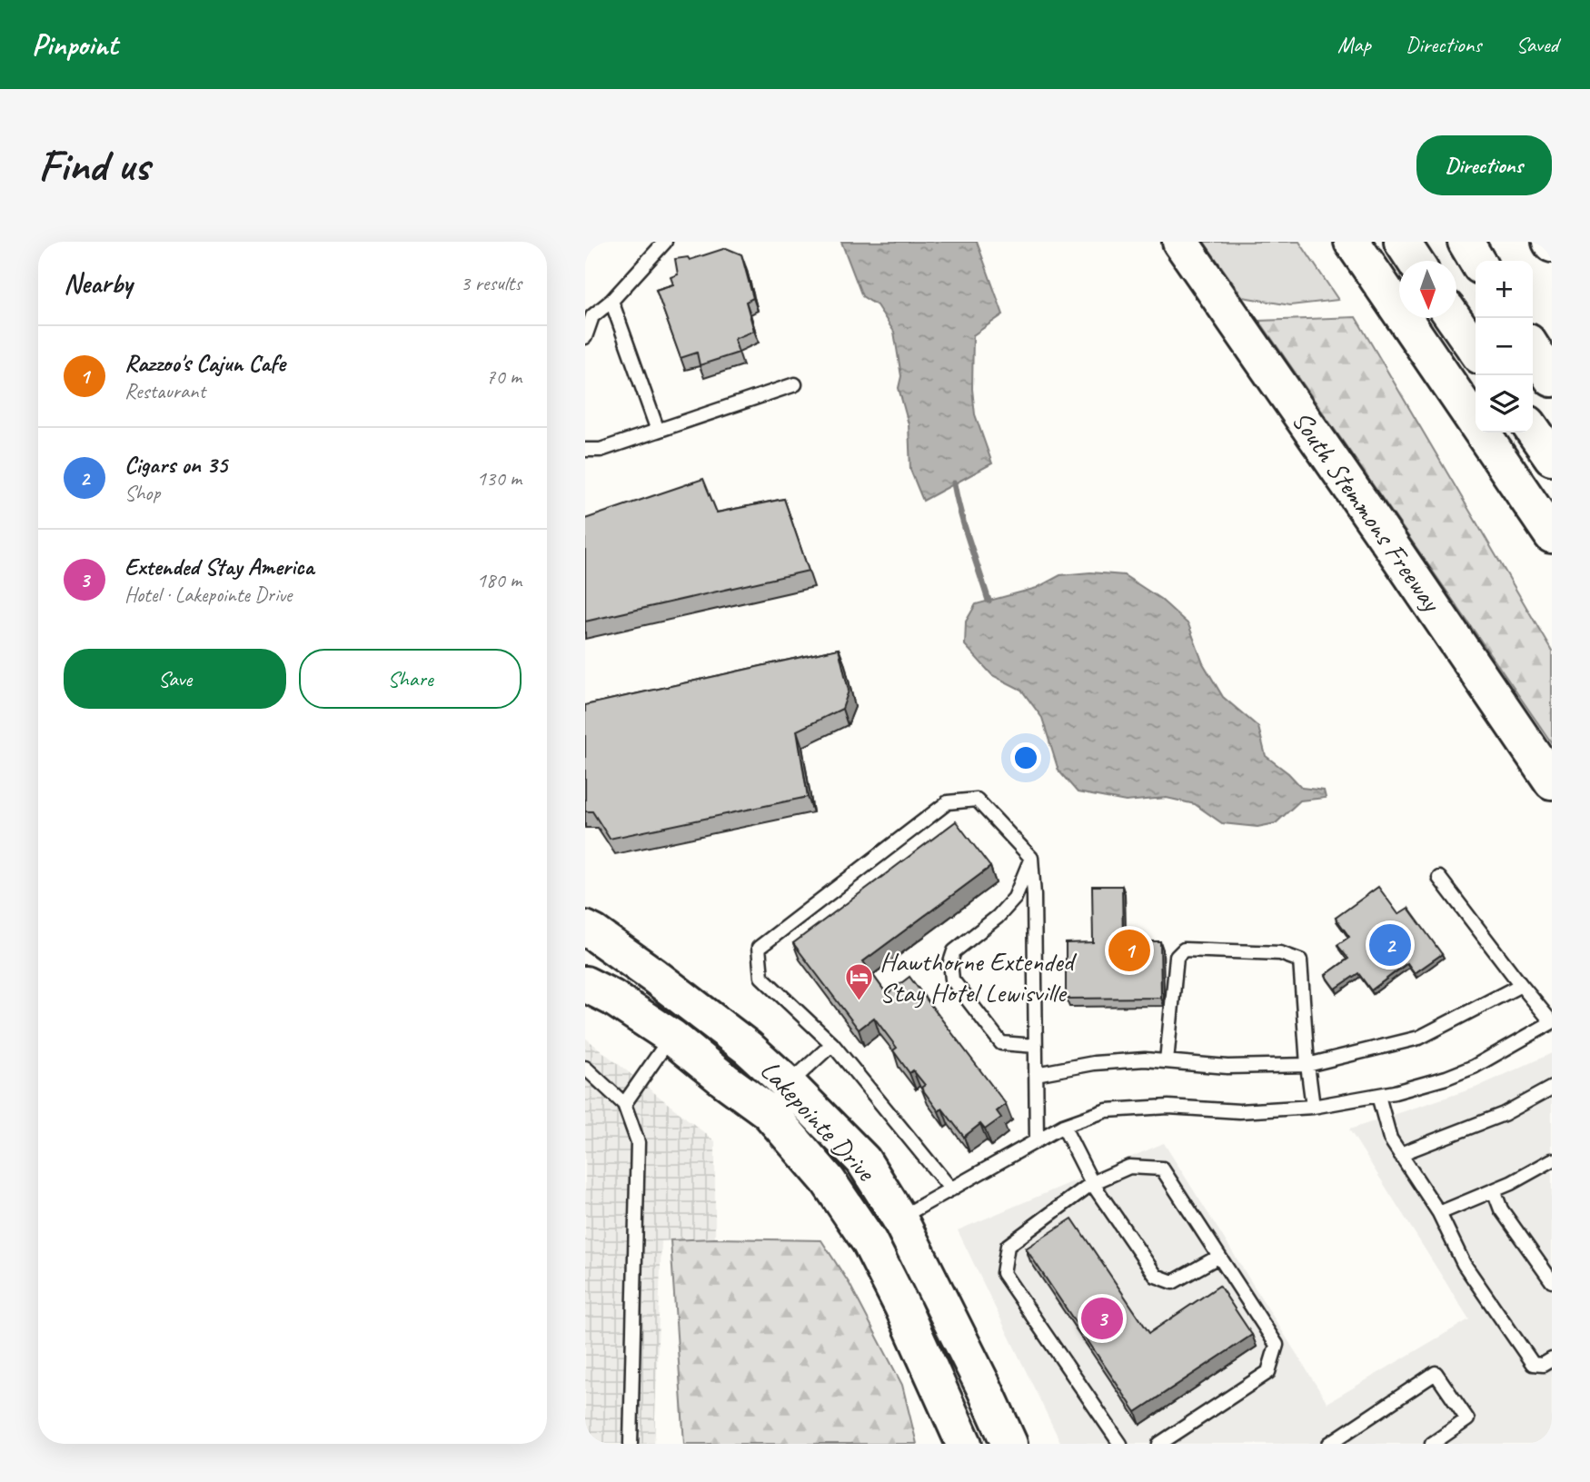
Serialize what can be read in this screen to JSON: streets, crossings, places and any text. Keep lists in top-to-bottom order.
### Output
{
  "streets": {
    "main road": ["South Stemmons Freeway", "Lakepointe Drive"]
  },
  "places": {
    "hotel": ["Hawthorne Extended Stay Hotel Lewisville"]
  },
  "north": "bottom",
  "page": {
    "header": "Pinpoint",
    "nav": ["Map", "Directions", "Saved"],
    "buttons": [
      "Directions",
      ["Save", "Share"]
    ],
    "title": "Find us",
    "heading": ["Nearby", "3 results"],
    "map_buttons": ["+", "−"],
    "list": [
      {
        "mark": "1",
        "name": "Razzoo's Cajun Cafe",
        "note": "Restaurant",
        "value": "70 m"
      },
      {
        "mark": "2",
        "name": "Cigars on 35",
        "note": "Shop",
        "value": "130 m"
      },
      {
        "mark": "3",
        "name": "Extended Stay America",
        "note": "Hotel · Lakepointe Drive",
        "value": "180 m"
      }
    ],
    "pins": ["2", "1", "3"]
  }
}
